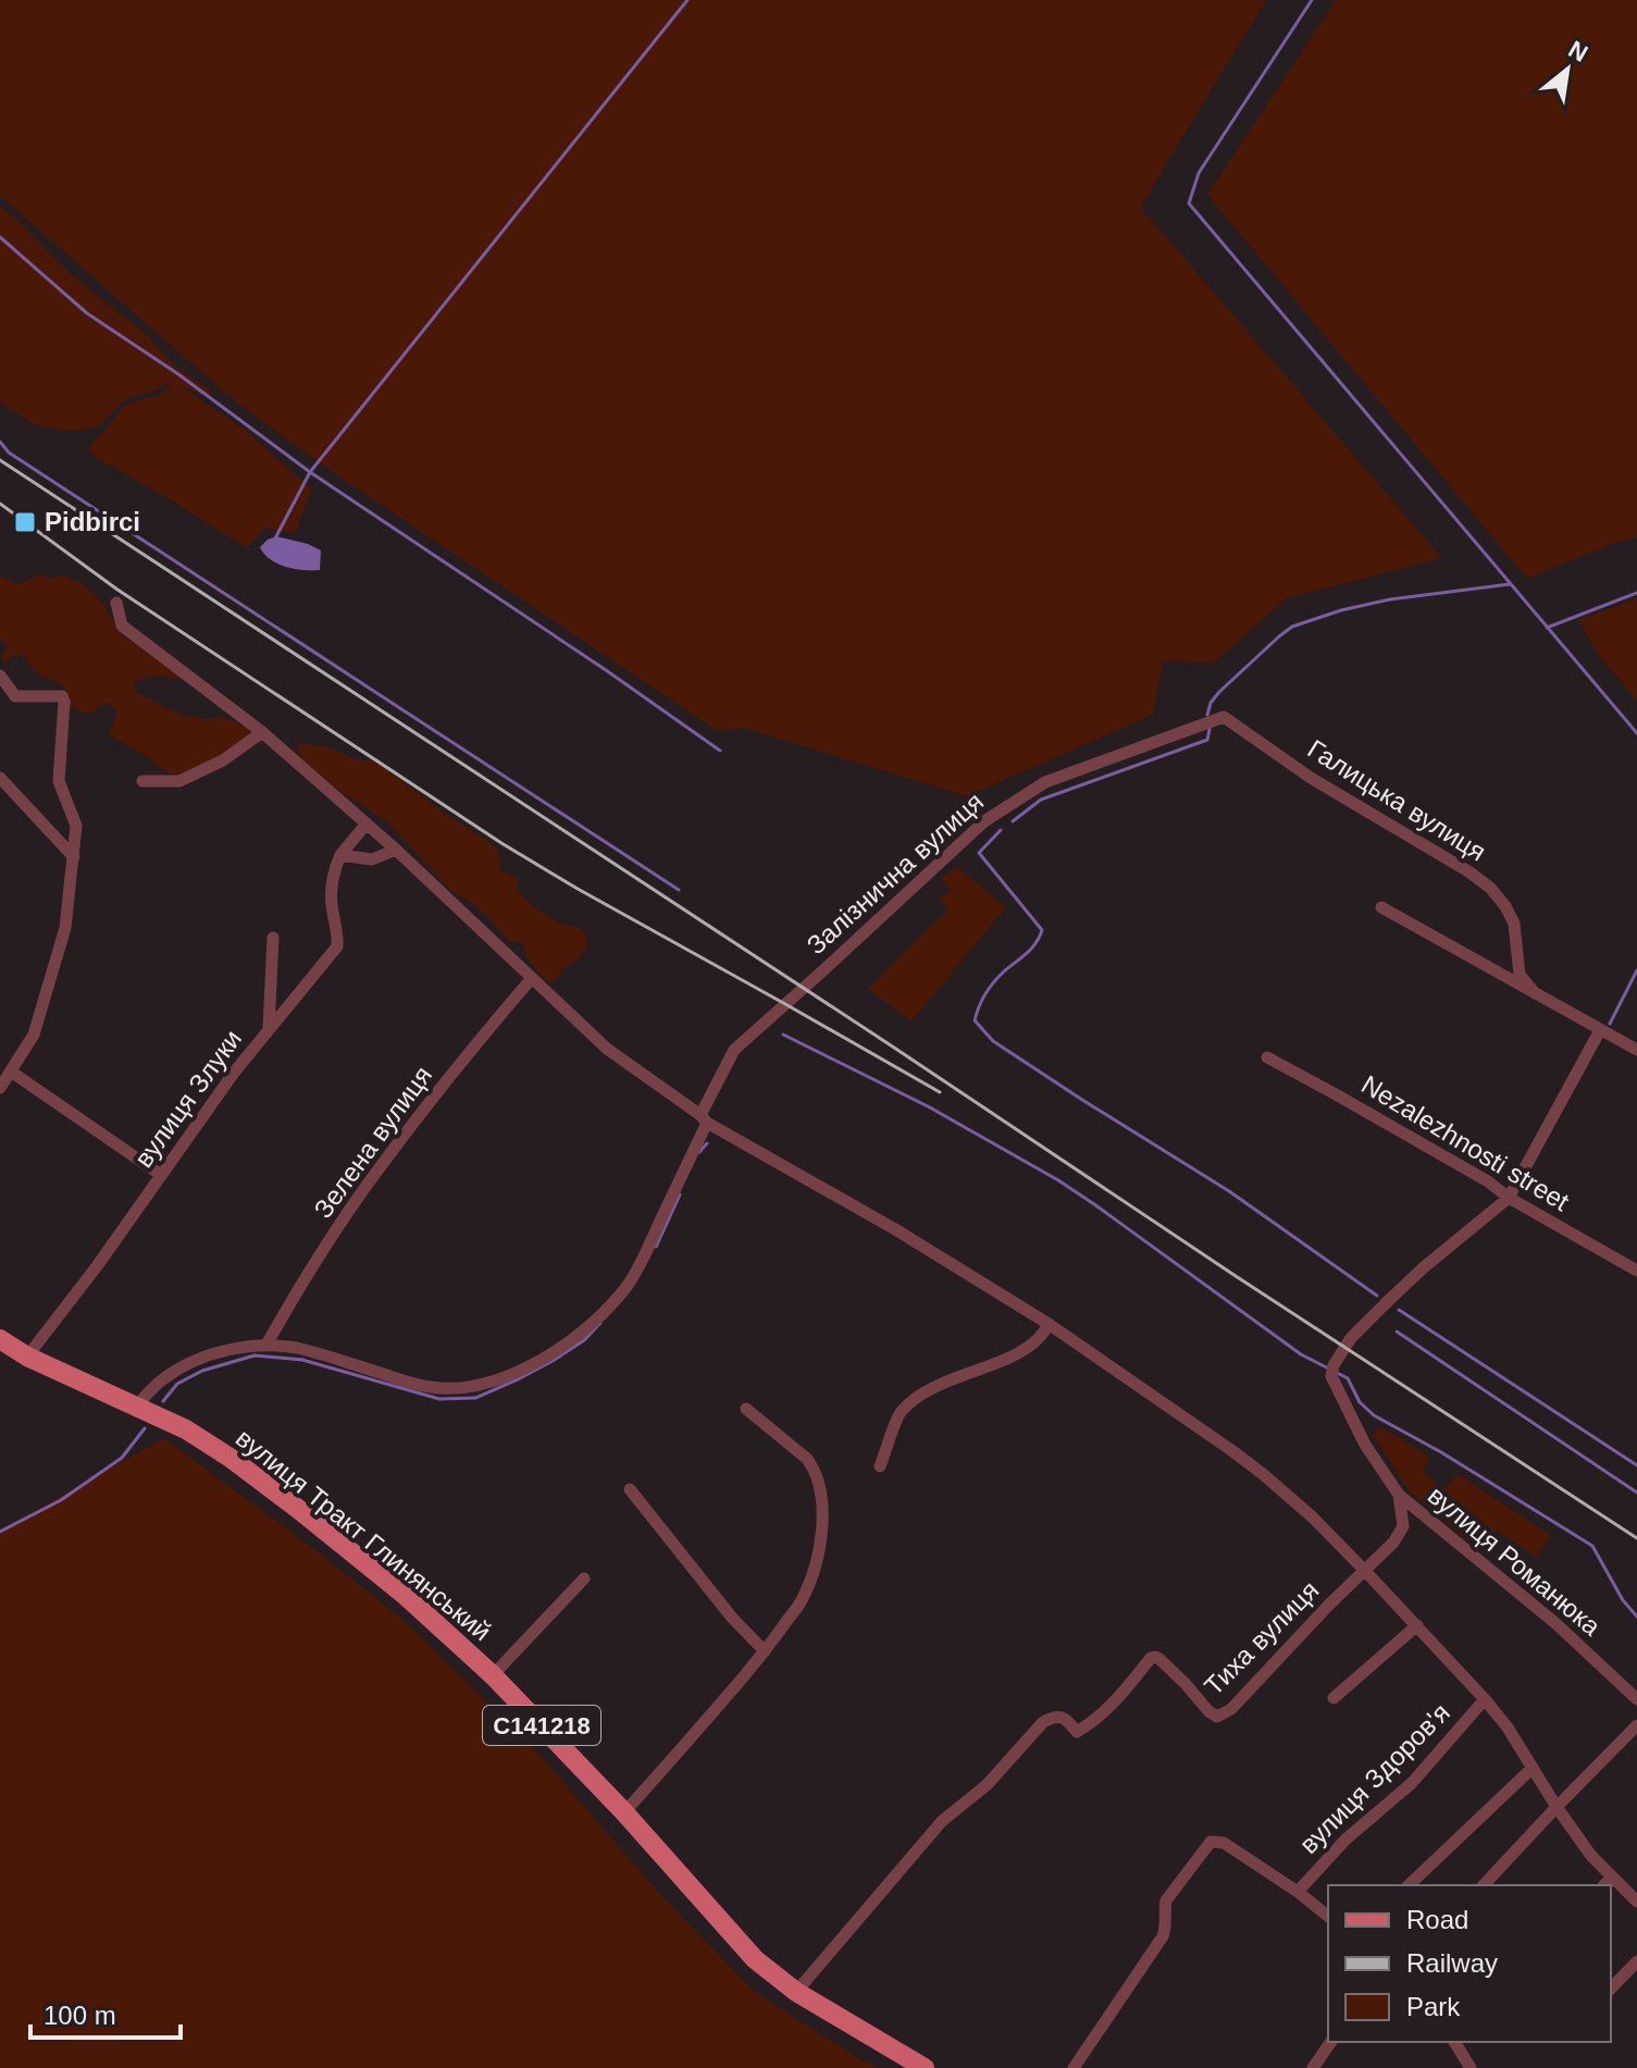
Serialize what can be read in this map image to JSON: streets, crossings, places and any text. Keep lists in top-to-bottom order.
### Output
{
  "streets": {
    "main road": ["вулиця Тракт Глинянський", "С141218"],
    "street": [
      "Галицька вулиця",
      "Залізнична вулиця",
      "вулиця Злуки",
      "Зелена вулиця",
      "Nezalezhnosti street",
      "вулиця Романюка",
      "Тиха вулиця",
      "вулиця Здоров'я"
    ]
  },
  "crossings": [
    ["Галицька вулиця", "Залізнична вулиця"],
    ["Залізнична вулиця", "Зелена вулиця"],
    ["Залізнична вулиця", "вулиця Тракт Глинянський"],
    ["вулиця Злуки", "вулиця Тракт Глинянський"],
    ["Nezalezhnosti street", "вулиця Романюка"],
    ["вулиця Тракт Глинянський", "Тиха вулиця"],
    ["вулиця Романюка", "Тиха вулиця"]
  ],
  "places": {
    "transit": ["Pidbirci"]
  },
  "legend": ["Road", "Railway", "Park"],
  "scale_bar": "100 m",
  "north": "top right"
}
